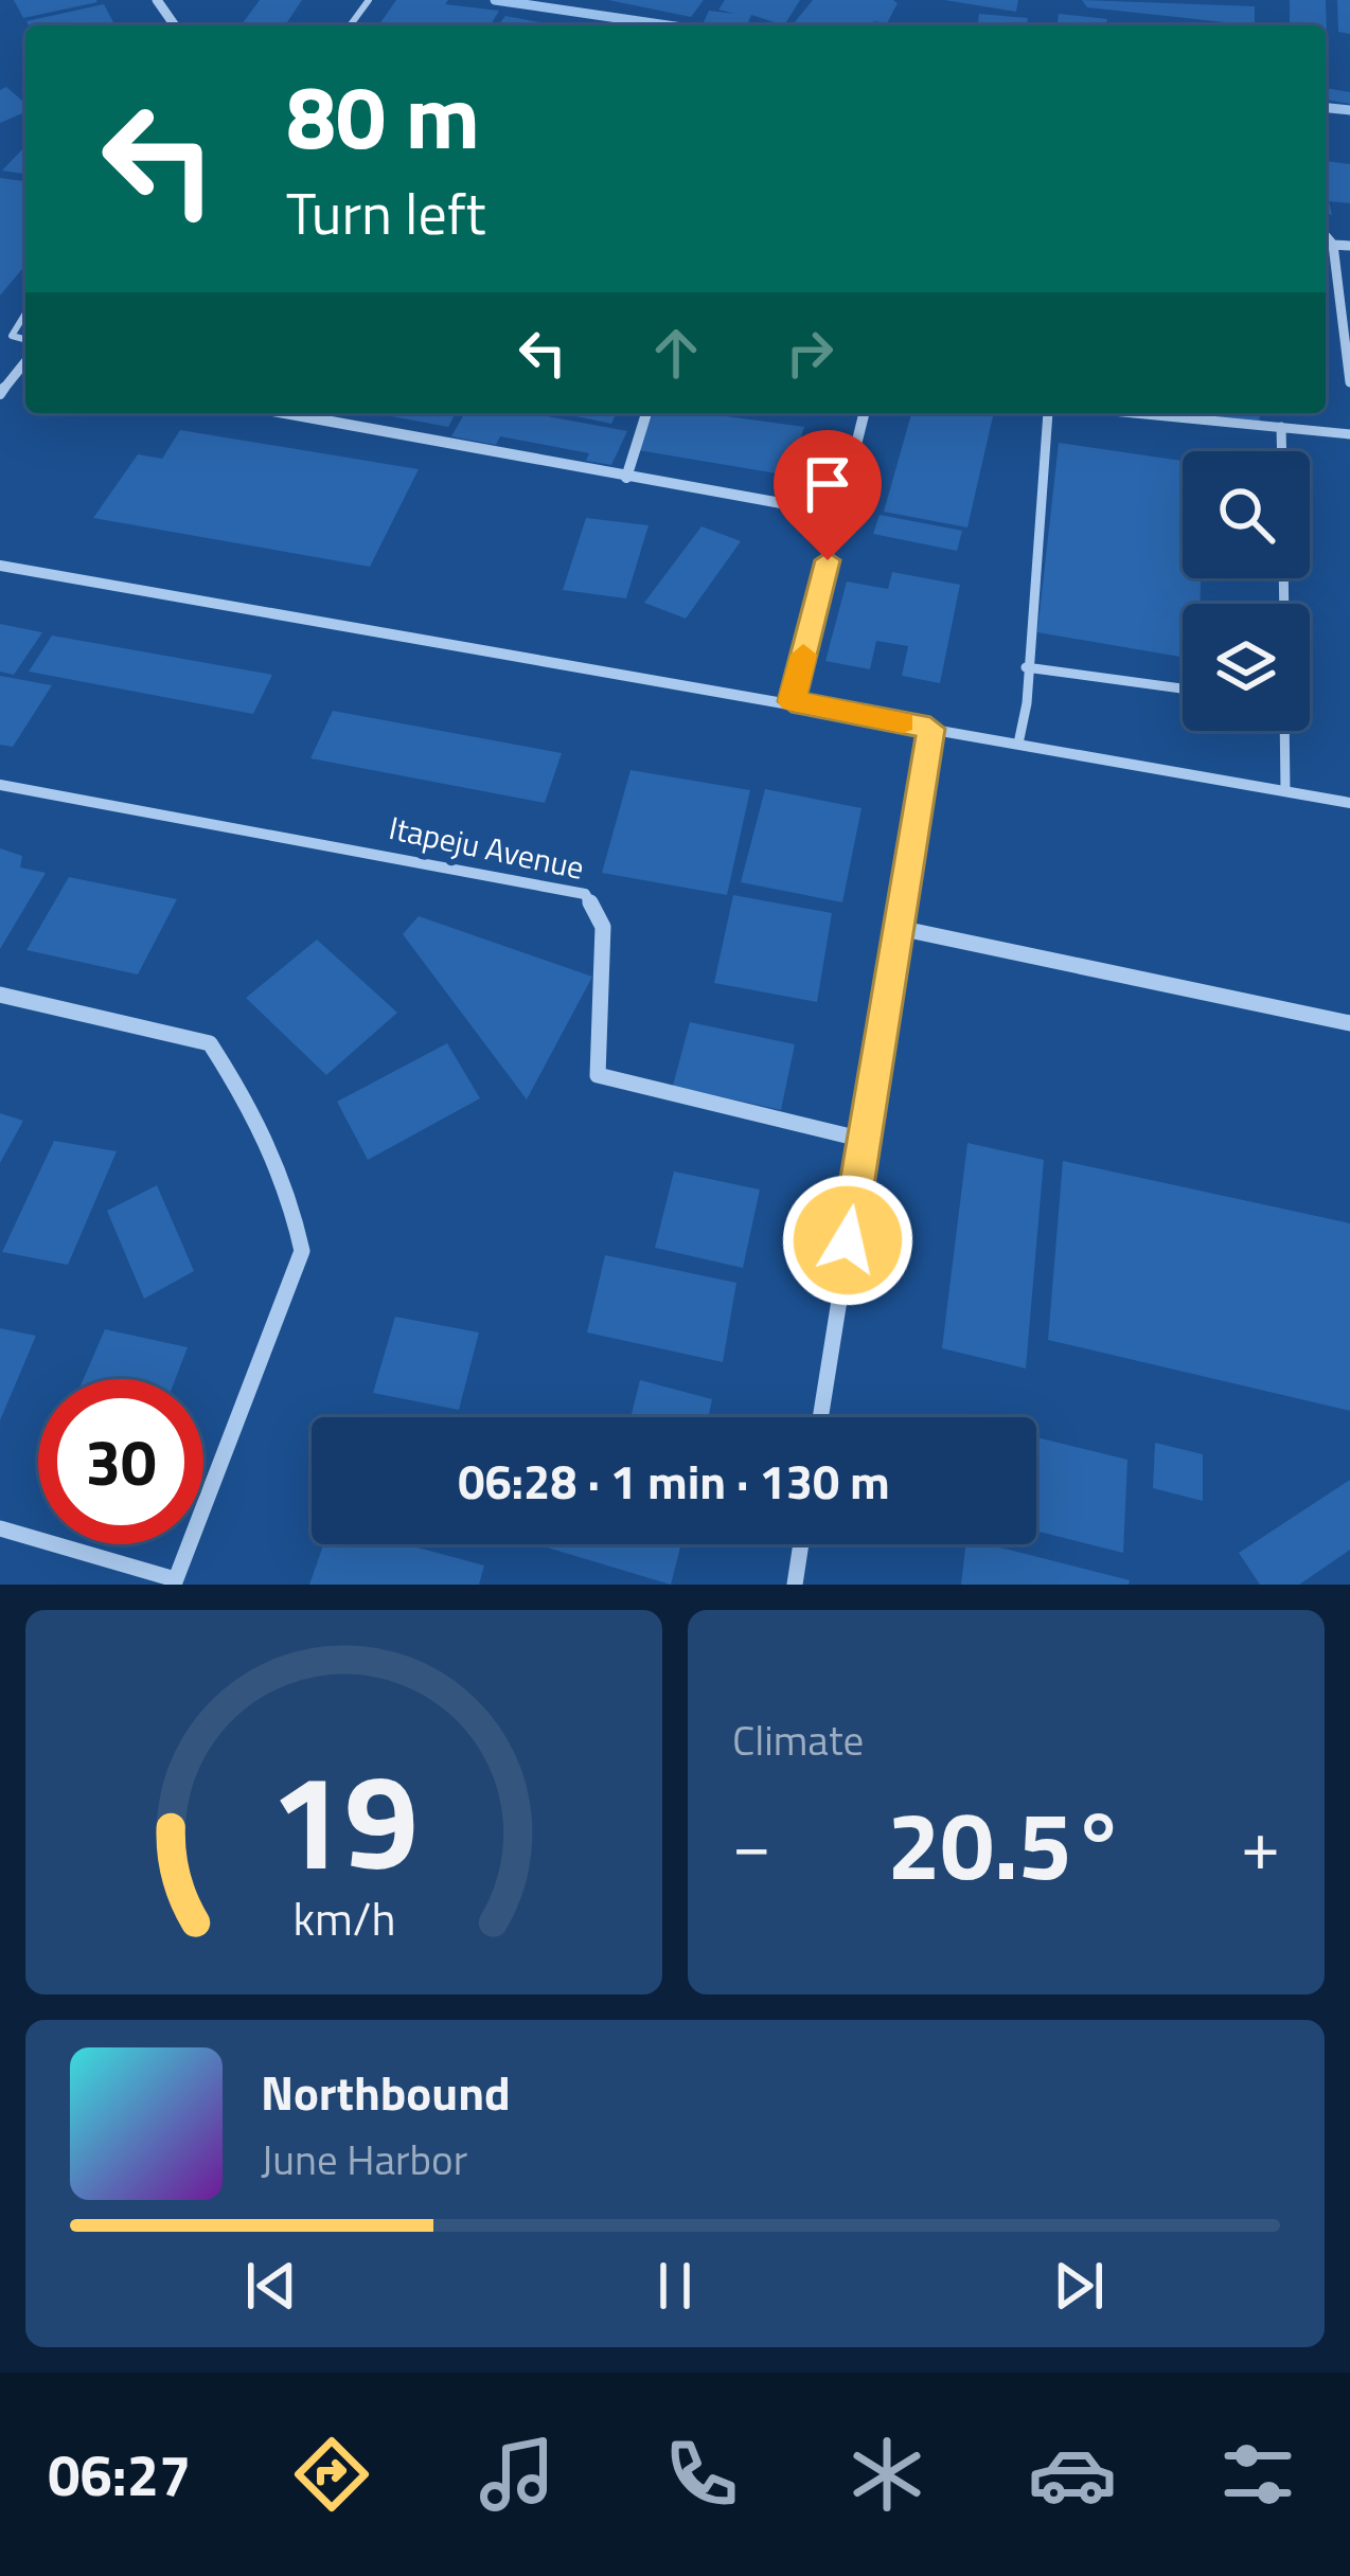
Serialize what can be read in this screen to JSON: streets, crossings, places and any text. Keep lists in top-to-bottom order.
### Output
{
  "streets": {
    "street": ["Itapeju Avenue"]
  },
  "page": {
    "turn": ["80 m", "Turn left"],
    "limit": "30",
    "trip": "06:28 · 1 min · 130 m",
    "tile": "Climate",
    "heat": ["−", "20.5°", "+"],
    "song": ["Northbound", "June Harbor"],
    "tabs": "06:27",
    "gauge": ["19", "km/h"]
  }
}
